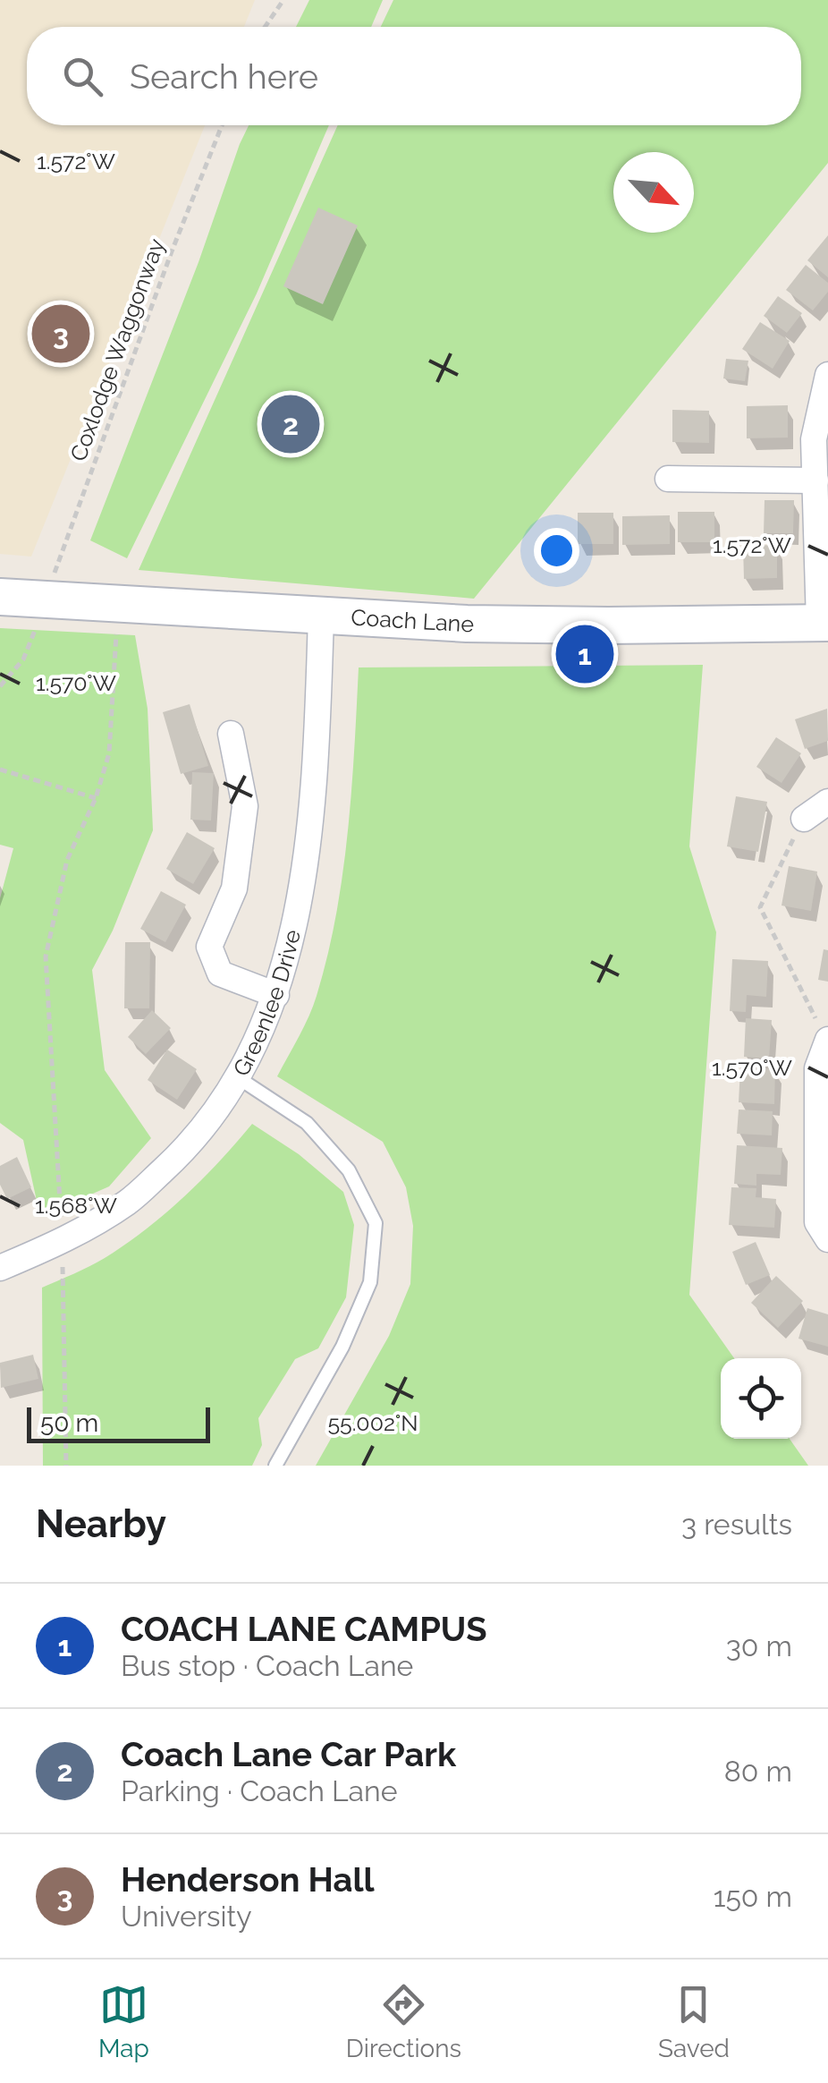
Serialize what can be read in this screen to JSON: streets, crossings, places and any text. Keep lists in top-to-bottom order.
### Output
{
  "streets": {
    "street": ["Coach Lane", "Greenlee Drive"],
    "path": ["Coxlodge Waggonway"]
  },
  "crossings": [
    ["Coxlodge Waggonway", "Coach Lane"],
    ["Coach Lane", "Greenlee Drive"]
  ],
  "scale_bar": "50 m",
  "north": "bottom right",
  "page": {
    "search": "Search here",
    "pins": ["3", "2", "1"],
    "scale": "50 m",
    "heading": ["Nearby", "3 results"],
    "list": [
      {
        "mark": "1",
        "name": "COACH LANE CAMPUS",
        "note": "Bus stop · Coach Lane",
        "value": "30 m"
      },
      {
        "mark": "2",
        "name": "Coach Lane Car Park",
        "note": "Parking · Coach Lane",
        "value": "80 m"
      },
      {
        "mark": "3",
        "name": "Henderson Hall",
        "note": "University",
        "value": "150 m"
      }
    ],
    "nav": ["Map", "Directions", "Saved"]
  },
  "coordinates": [
    "1.572°W",
    "1.570°W",
    "1.568°W",
    "55.002°N"
  ]
}
